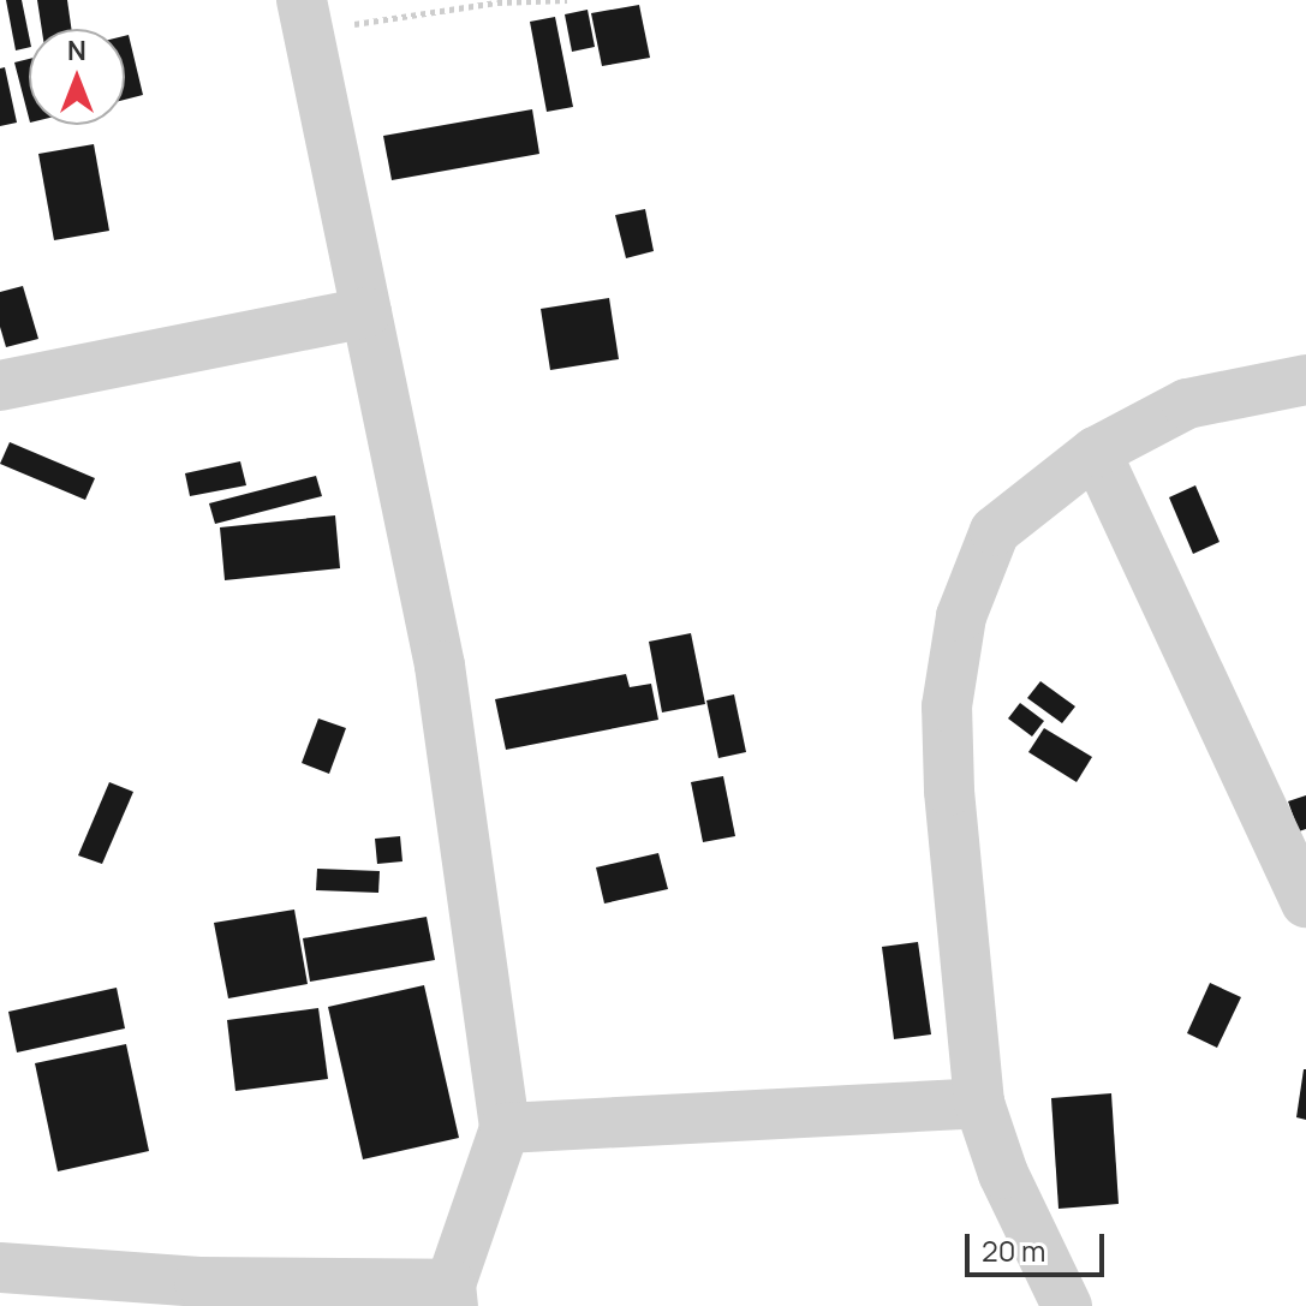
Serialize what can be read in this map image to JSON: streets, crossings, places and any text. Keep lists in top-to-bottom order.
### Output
{
  "scale_bar": "20 m",
  "north": "top"
}
